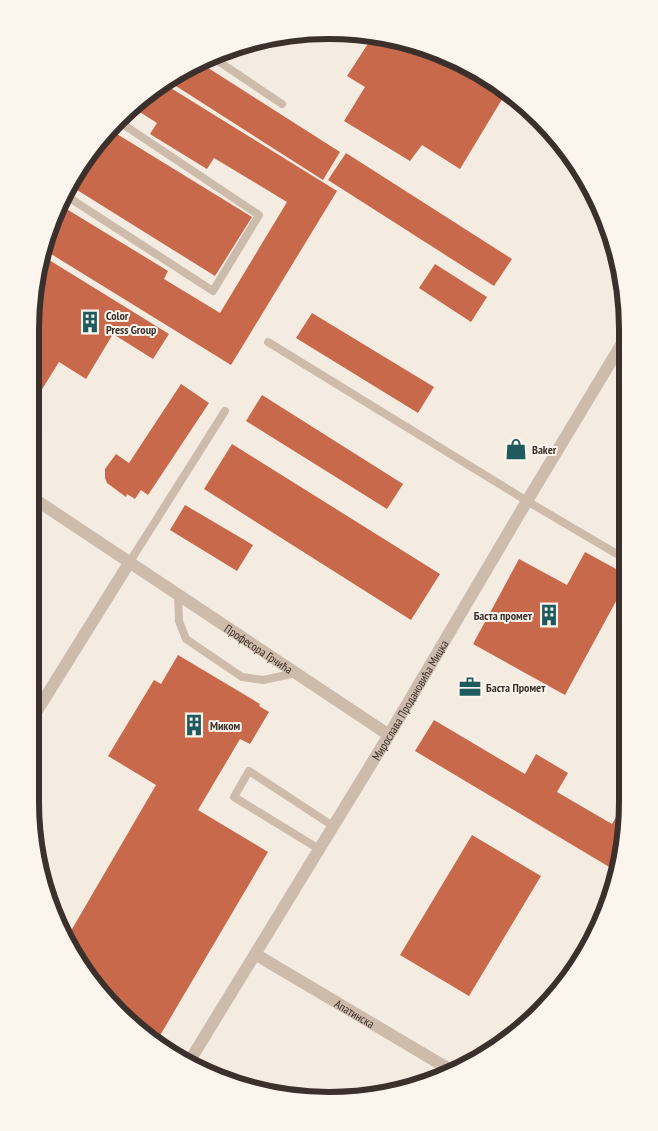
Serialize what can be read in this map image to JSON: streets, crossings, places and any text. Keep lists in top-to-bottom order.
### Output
{
  "streets": {
    "street": ["Професора Грчића", "Мирослава Продановића Мицка", "Апатинска"]
  },
  "crossings": [
    ["Професора Грчића", "Мирослава Продановића Мицка"],
    ["Мирослава Продановића Мицка", "Апатинска"]
  ],
  "places": {
    "building": ["Color Press Group", "Баста промет", "Миком"],
    "shop": ["Baker"],
    "office": ["Баста Промет"]
  }
}
